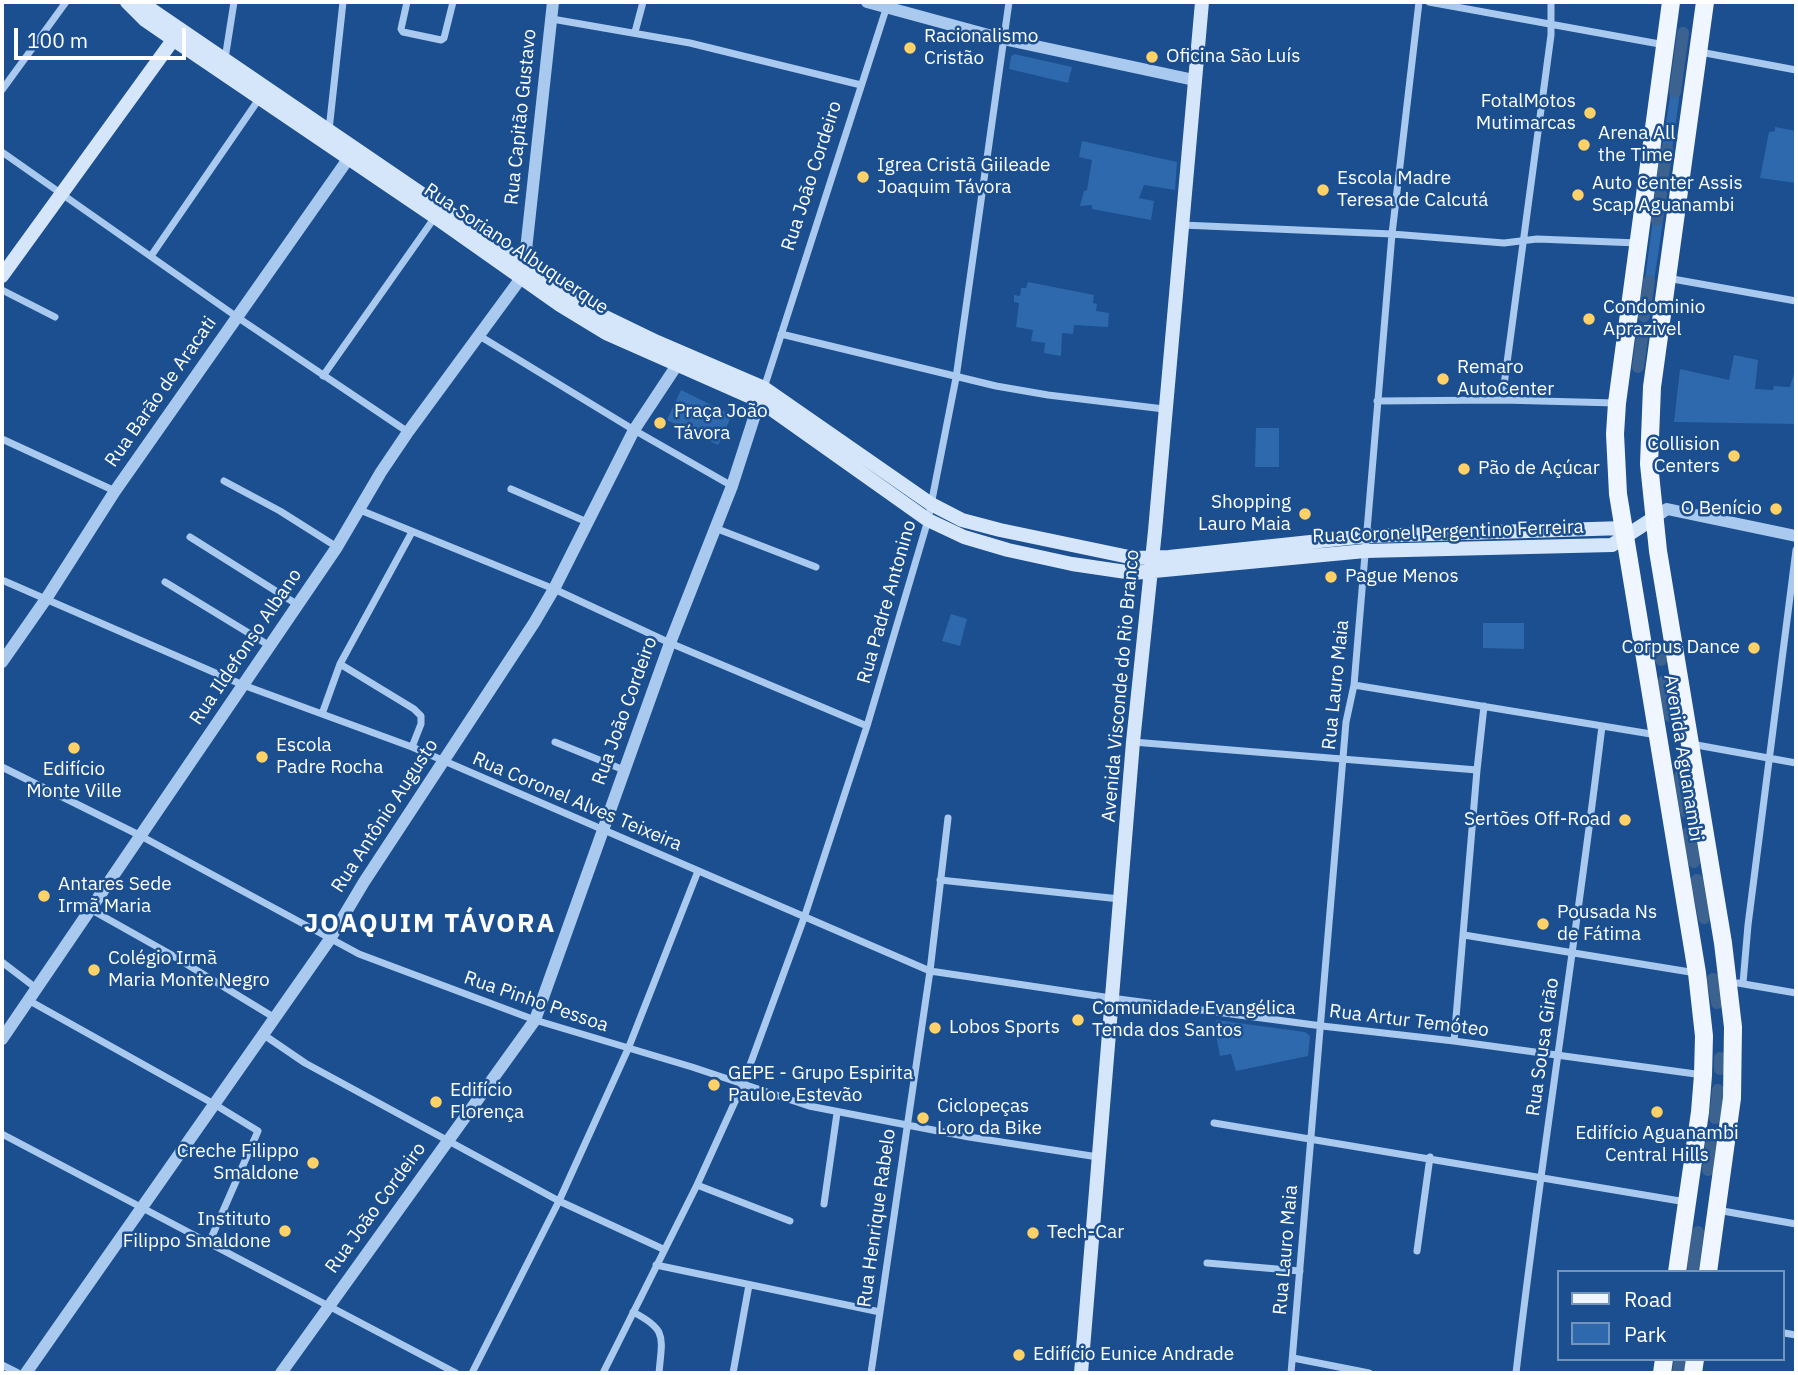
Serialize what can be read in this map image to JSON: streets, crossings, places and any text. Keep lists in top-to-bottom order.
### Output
{
  "streets": {
    "main road": [
      "Rua Soriano Albuquerque",
      "Rua Coronel Pergentino Ferreira",
      "Avenida Visconde do Rio Branco",
      "Avenida Aguanambi"
    ],
    "street": [
      "Rua Capitão Gustavo",
      "Rua João Cordeiro",
      "Rua Barão de Aracati",
      "Rua Padre Antonino",
      "Rua Ildefonso Albano",
      "Rua Lauro Maia",
      "Rua Coronel Alves Teixeira",
      "Rua Antônio Augusto",
      "Rua Pinho Pessoa",
      "Rua Artur Temóteo",
      "Rua Sousa Girão",
      "Rua Henrique Rabelo"
    ]
  },
  "crossings": [
    ["Rua Capitão Gustavo", "Rua Soriano Albuquerque"],
    ["Rua Capitão Gustavo", "Rua Ildefonso Albano"],
    ["Rua João Cordeiro", "Rua Soriano Albuquerque"],
    ["Rua João Cordeiro", "Rua Coronel Alves Teixeira"],
    ["Rua João Cordeiro", "Rua Pinho Pessoa"],
    ["Rua Soriano Albuquerque", "Rua Barão de Aracati"],
    ["Rua Soriano Albuquerque", "Rua Coronel Pergentino Ferreira"],
    ["Rua Soriano Albuquerque", "Rua Padre Antonino"],
    ["Rua Soriano Albuquerque", "Rua Ildefonso Albano"],
    ["Rua Soriano Albuquerque", "Rua Antônio Augusto"],
    ["Rua Barão de Aracati", "Rua Coronel Alves Teixeira"],
    ["Rua Coronel Pergentino Ferreira", "Rua Padre Antonino"],
    ["Rua Coronel Pergentino Ferreira", "Rua Lauro Maia"],
    ["Rua Coronel Pergentino Ferreira", "Avenida Visconde do Rio Branco"],
    ["Rua Coronel Pergentino Ferreira", "Avenida Aguanambi"],
    ["Rua Padre Antonino", "Rua Coronel Alves Teixeira"],
    ["Rua Padre Antonino", "Rua Pinho Pessoa"],
    ["Rua Ildefonso Albano", "Rua Coronel Alves Teixeira"],
    ["Rua Ildefonso Albano", "Rua Pinho Pessoa"],
    ["Rua Lauro Maia", "Rua Artur Temóteo"],
    ["Avenida Visconde do Rio Branco", "Rua Coronel Alves Teixeira"],
    ["Avenida Visconde do Rio Branco", "Rua Pinho Pessoa"],
    ["Avenida Visconde do Rio Branco", "Rua Artur Temóteo"],
    ["Avenida Aguanambi", "Rua Artur Temóteo"],
    ["Rua Coronel Alves Teixeira", "Rua Antônio Augusto"],
    ["Rua Coronel Alves Teixeira", "Rua Artur Temóteo"],
    ["Rua Coronel Alves Teixeira", "Rua Henrique Rabelo"],
    ["Rua Antônio Augusto", "Rua Pinho Pessoa"],
    ["Rua Pinho Pessoa", "Rua Henrique Rabelo"],
    ["Rua Artur Temóteo", "Rua Sousa Girão"]
  ],
  "districts": ["JOAQUIM TÁVORA"],
  "places": [
    "Racionalismo Cristão",
    "Oficina São Luís",
    "FotalMotos Mutimarcas",
    "Arena All the Time",
    "Igrea Cristã Giileade Joaquim Távora",
    "Escola Madre Teresa de Calcutá",
    "Auto Center Assis Scap Aguanambi",
    "Condominio Aprazivel",
    "Remaro AutoCenter",
    "Praça João Távora",
    "Collision Centers",
    "Pão de Açúcar",
    "O Benício",
    "Shopping Lauro Maia",
    "Pague Menos",
    "Corpus Dance",
    "Edifício Monte Ville",
    "Escola Padre Rocha",
    "Sertões Off-Road",
    "Antares Sede Irmã Maria",
    "Pousada Ns de Fátima",
    "Colégio Irmã Maria Monte Negro",
    "Comunidade Evangélica Tenda dos Santos",
    "Lobos Sports",
    "GEPE - Grupo Espirita Paulo e Estevão",
    "Edifício Florença",
    "Edifício Aguanambi Central Hills",
    "Ciclopeças Loro da Bike",
    "Creche Filippo Smaldone",
    "Instituto Filippo Smaldone",
    "Tech-Car",
    "Edifício Eunice Andrade"
  ],
  "legend": ["Road", "Park"],
  "scale_bar": "100 m"
}
